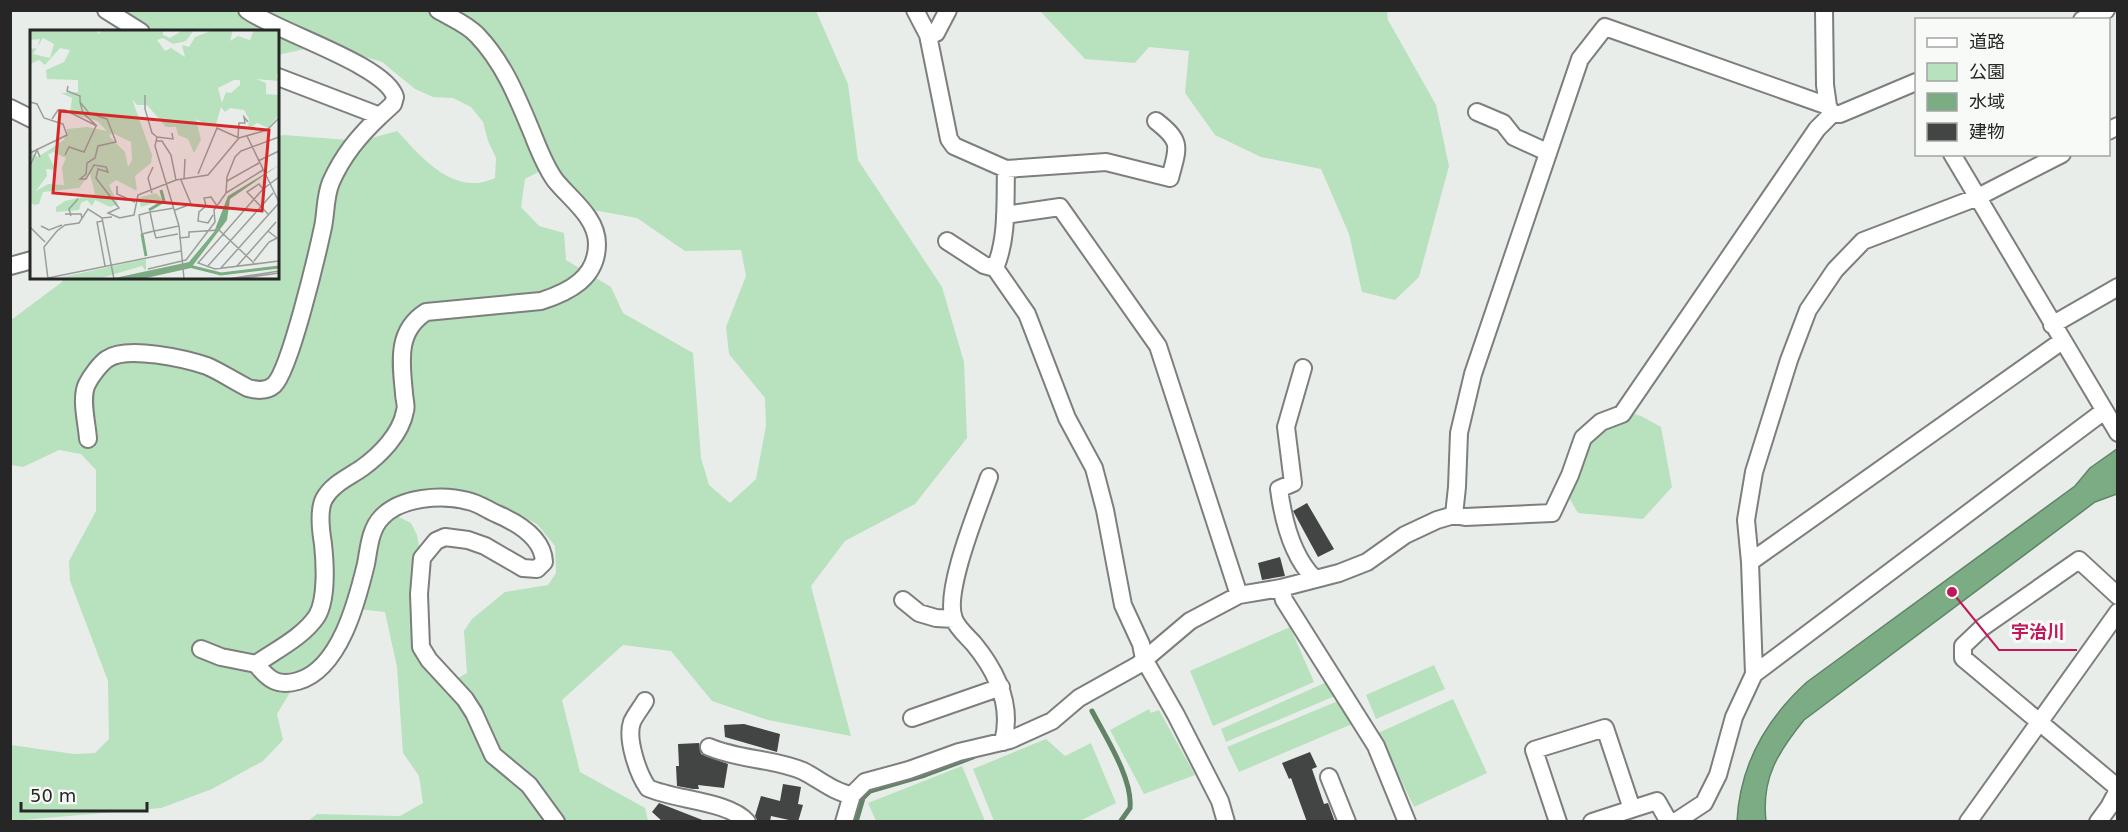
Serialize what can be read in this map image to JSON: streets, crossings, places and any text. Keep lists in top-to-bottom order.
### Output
{
  "places": ["宇治川"],
  "legend": [
    "道路",
    "公園",
    "水域",
    "建物"
  ],
  "scale_bar": "50 m"
}
